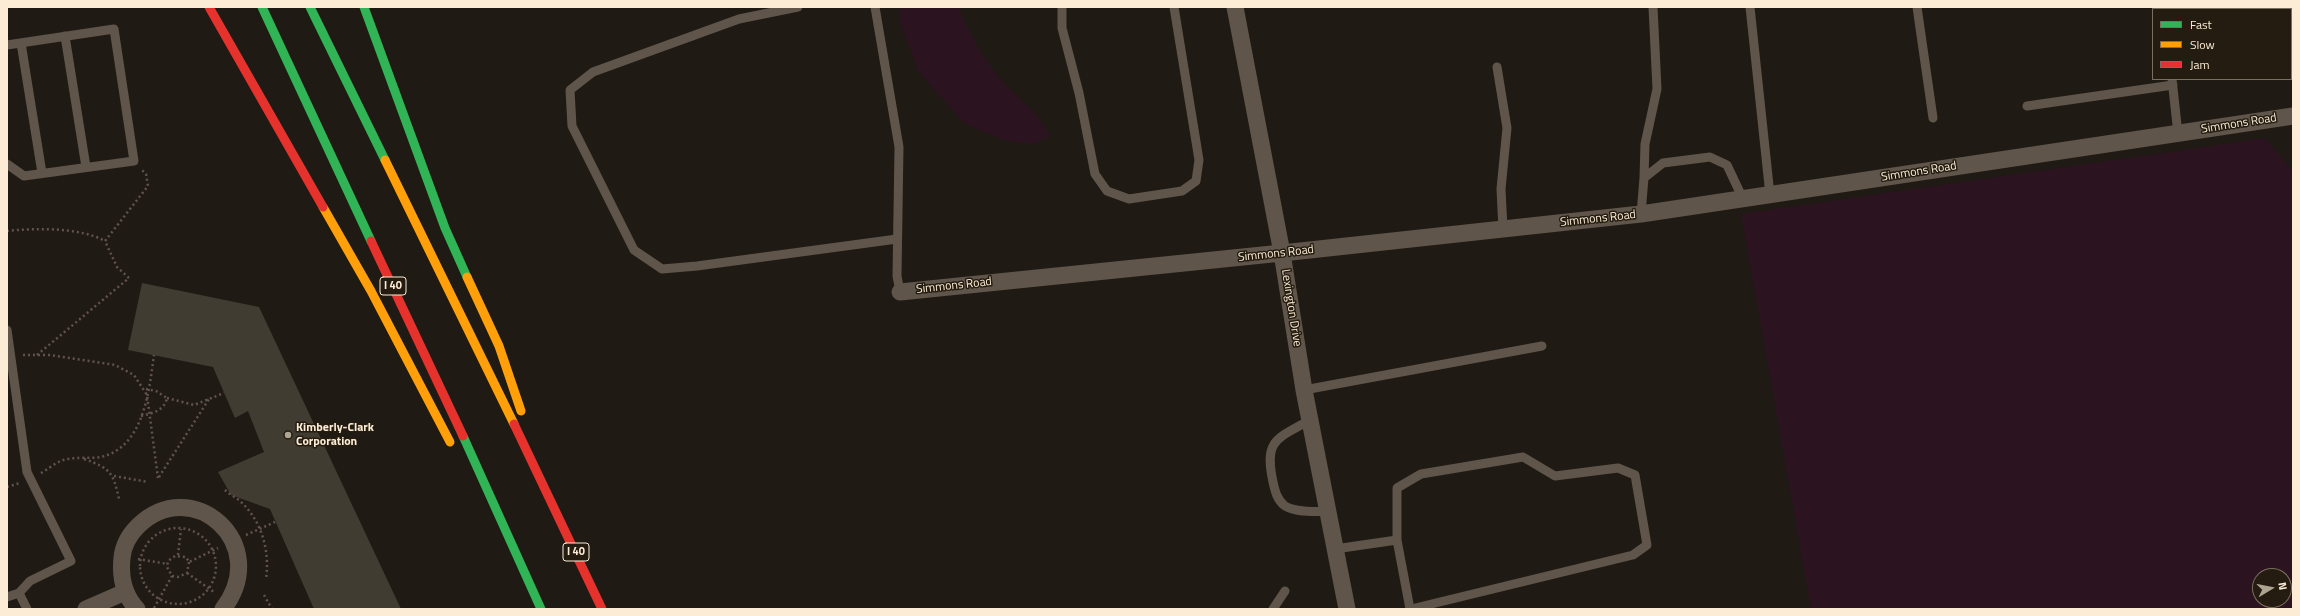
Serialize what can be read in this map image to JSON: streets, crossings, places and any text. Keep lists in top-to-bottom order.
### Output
{
  "streets": {
    "highway": ["I 40"],
    "street": ["Simmons Road", "Lexington Drive"]
  },
  "crossings": [
    ["Simmons Road", "Lexington Drive"]
  ],
  "places": ["Kimberly-Clark Corporation"],
  "legend": ["Fast", "Slow", "Jam"],
  "north": "right"
}
